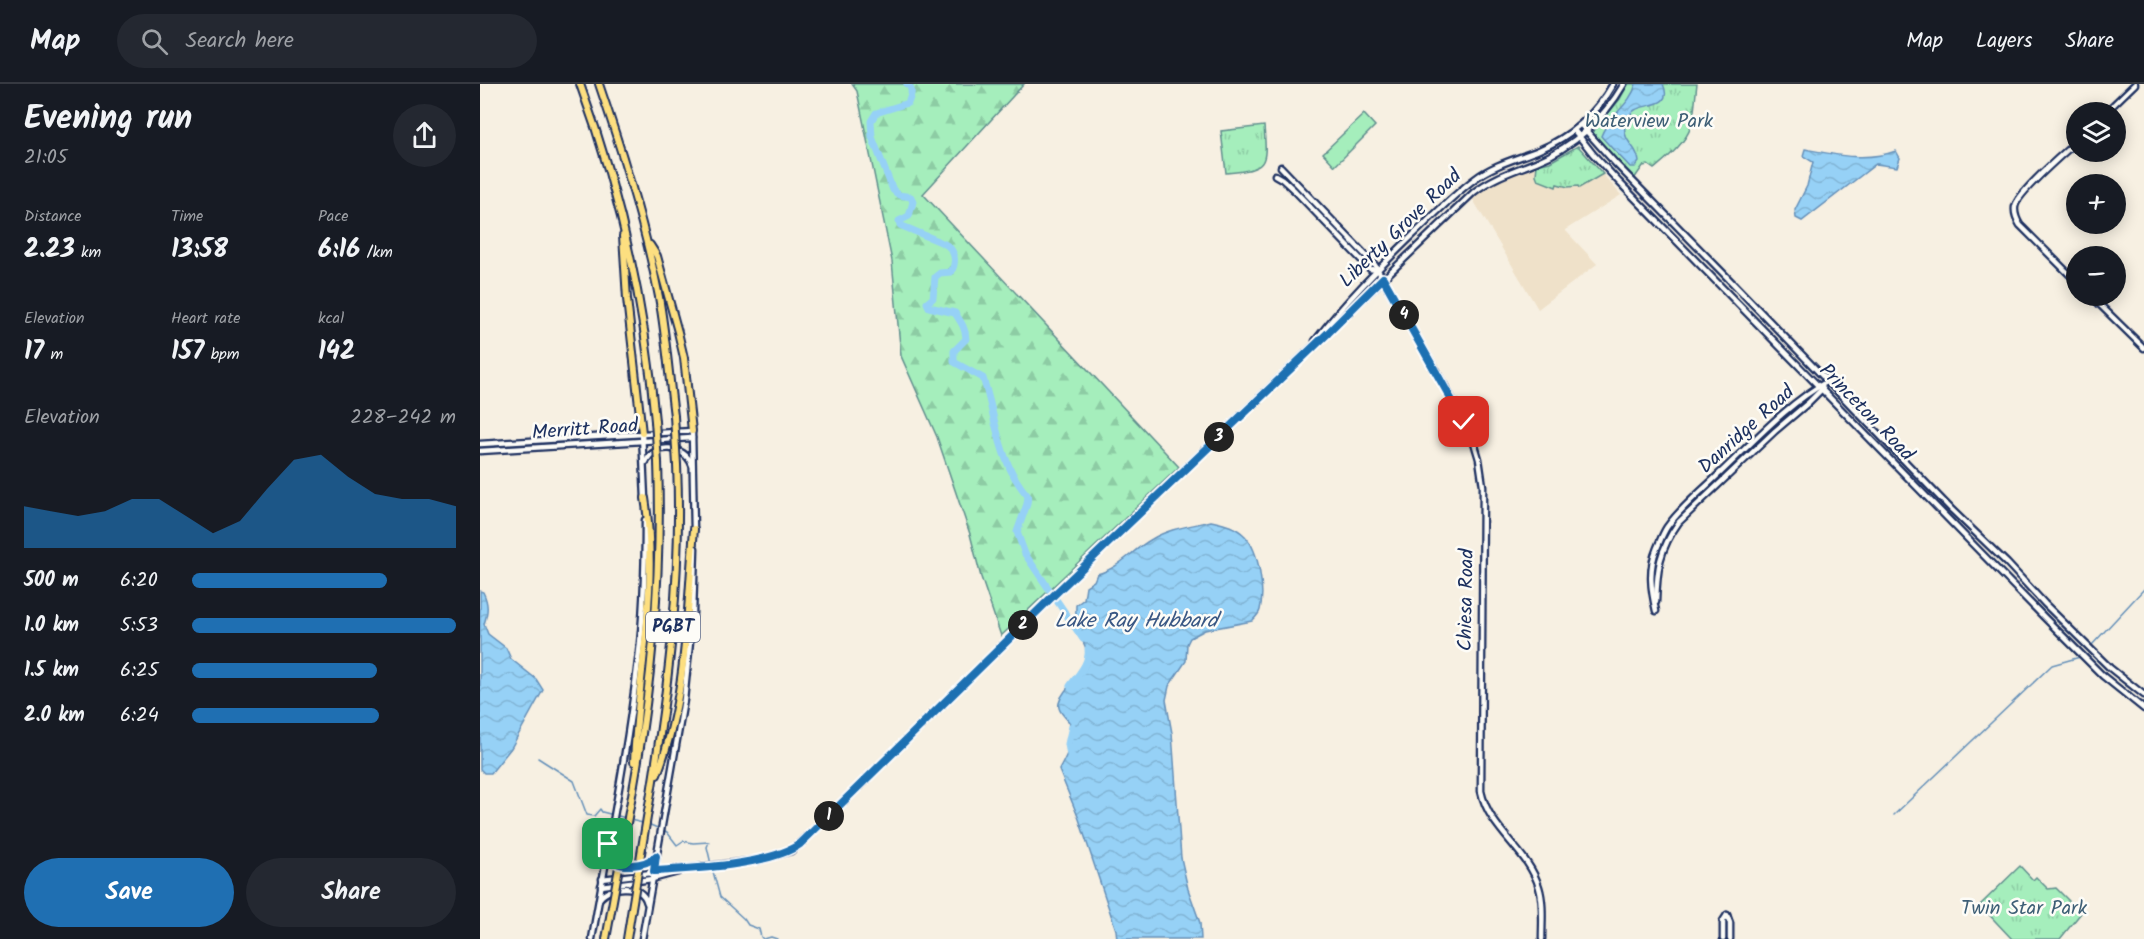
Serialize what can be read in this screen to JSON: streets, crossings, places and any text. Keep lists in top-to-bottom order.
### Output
{
  "streets": {
    "highway": ["PGBT"],
    "main road": [
      "Liberty Grove Road",
      "Princeton Road",
      "Merritt Road",
      "Danridge Road",
      "Chiesa Road"
    ]
  },
  "crossings": [
    ["Liberty Grove Road", "Princeton Road"],
    ["Liberty Grove Road", "Chiesa Road"],
    ["Princeton Road", "Danridge Road"]
  ],
  "water": ["Lake Ray Hubbard"],
  "parks": ["Waterview Park", "Twin Star Park"],
  "page": {
    "header": "Map",
    "search": "Search here",
    "nav": ["Map", "Layers", "Share"],
    "heading": ["Evening run", "21:05"],
    "map_buttons": ["+", "−"],
    "stats": [
      ["Distance", "2.23 km"],
      ["Time", "13:58"],
      ["Pace", "6:16 /km"],
      ["Elevation", "17 m"],
      ["Heart rate", "157 bpm"],
      ["kcal", "142"]
    ],
    "pins": [
      "4",
      "3",
      "2",
      "1"
    ],
    "chart": ["Elevation", "228–242 m"],
    "list": [
      {
        "name": "500 m",
        "note": "6:20"
      },
      {
        "name": "1.0 km",
        "note": "5:53"
      },
      {
        "name": "1.5 km",
        "note": "6:25"
      },
      {
        "name": "2.0 km",
        "note": "6:24"
      }
    ],
    "buttons": ["Save", "Share"]
  }
}
